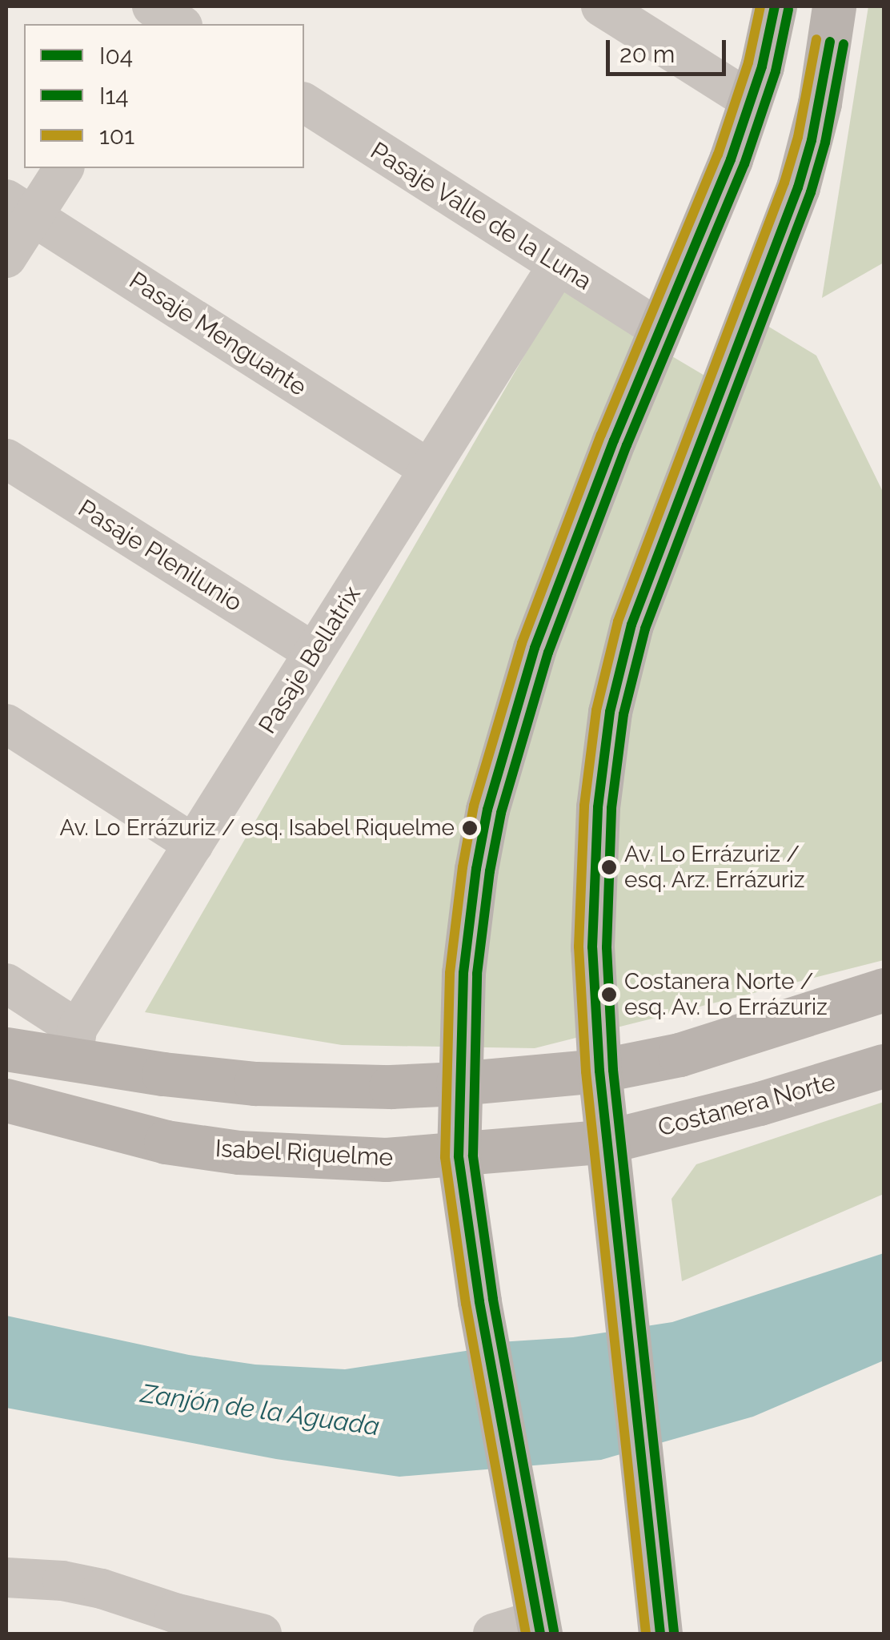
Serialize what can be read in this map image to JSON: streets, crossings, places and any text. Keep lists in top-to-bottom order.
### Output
{
  "streets": {
    "main road": ["Costanera Norte", "Isabel Riquelme"],
    "street": [
      "Pasaje Valle de la Luna",
      "Pasaje Menguante",
      "Pasaje Plenilunio",
      "Pasaje Bellatrix"
    ]
  },
  "crossings": [
    ["Pasaje Valle de la Luna", "Pasaje Bellatrix"],
    ["Pasaje Menguante", "Pasaje Bellatrix"],
    ["Pasaje Plenilunio", "Pasaje Bellatrix"],
    ["Costanera Norte", "Isabel Riquelme"]
  ],
  "water": ["Zanjón de la Aguada"],
  "places": ["Av. Lo Errázuriz / esq. Isabel Riquelme", "Av. Lo Errázuriz / esq. Arz. Errázuriz", "Costanera Norte / esq. Av. Lo Errázuriz"],
  "lines": ["transit line I04", "transit line 101", "transit line I14"],
  "legend": ["I04", "I14", "101"],
  "scale_bar": "20 m"
}
